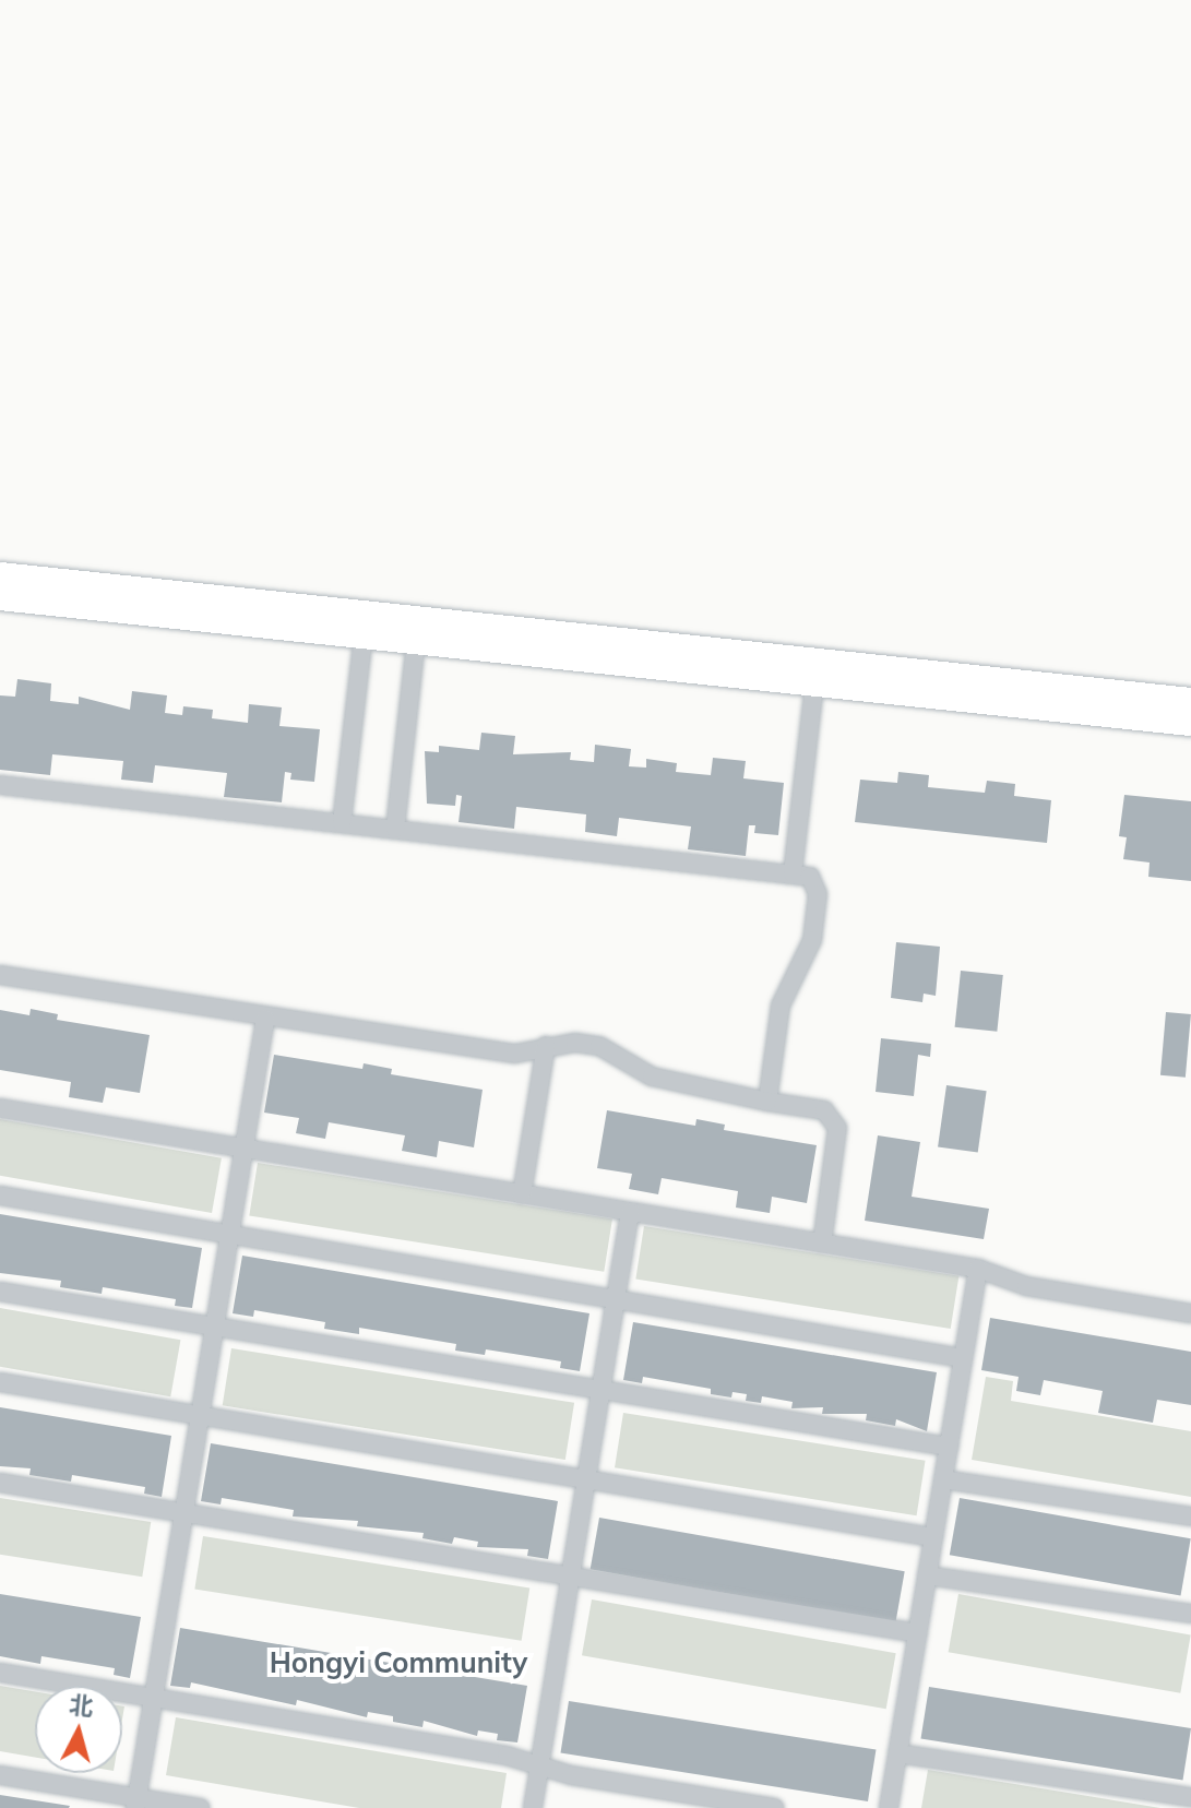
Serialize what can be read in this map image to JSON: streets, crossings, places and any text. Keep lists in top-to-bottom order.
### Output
{
  "districts": ["Hongyi Community"],
  "north": "top"
}
